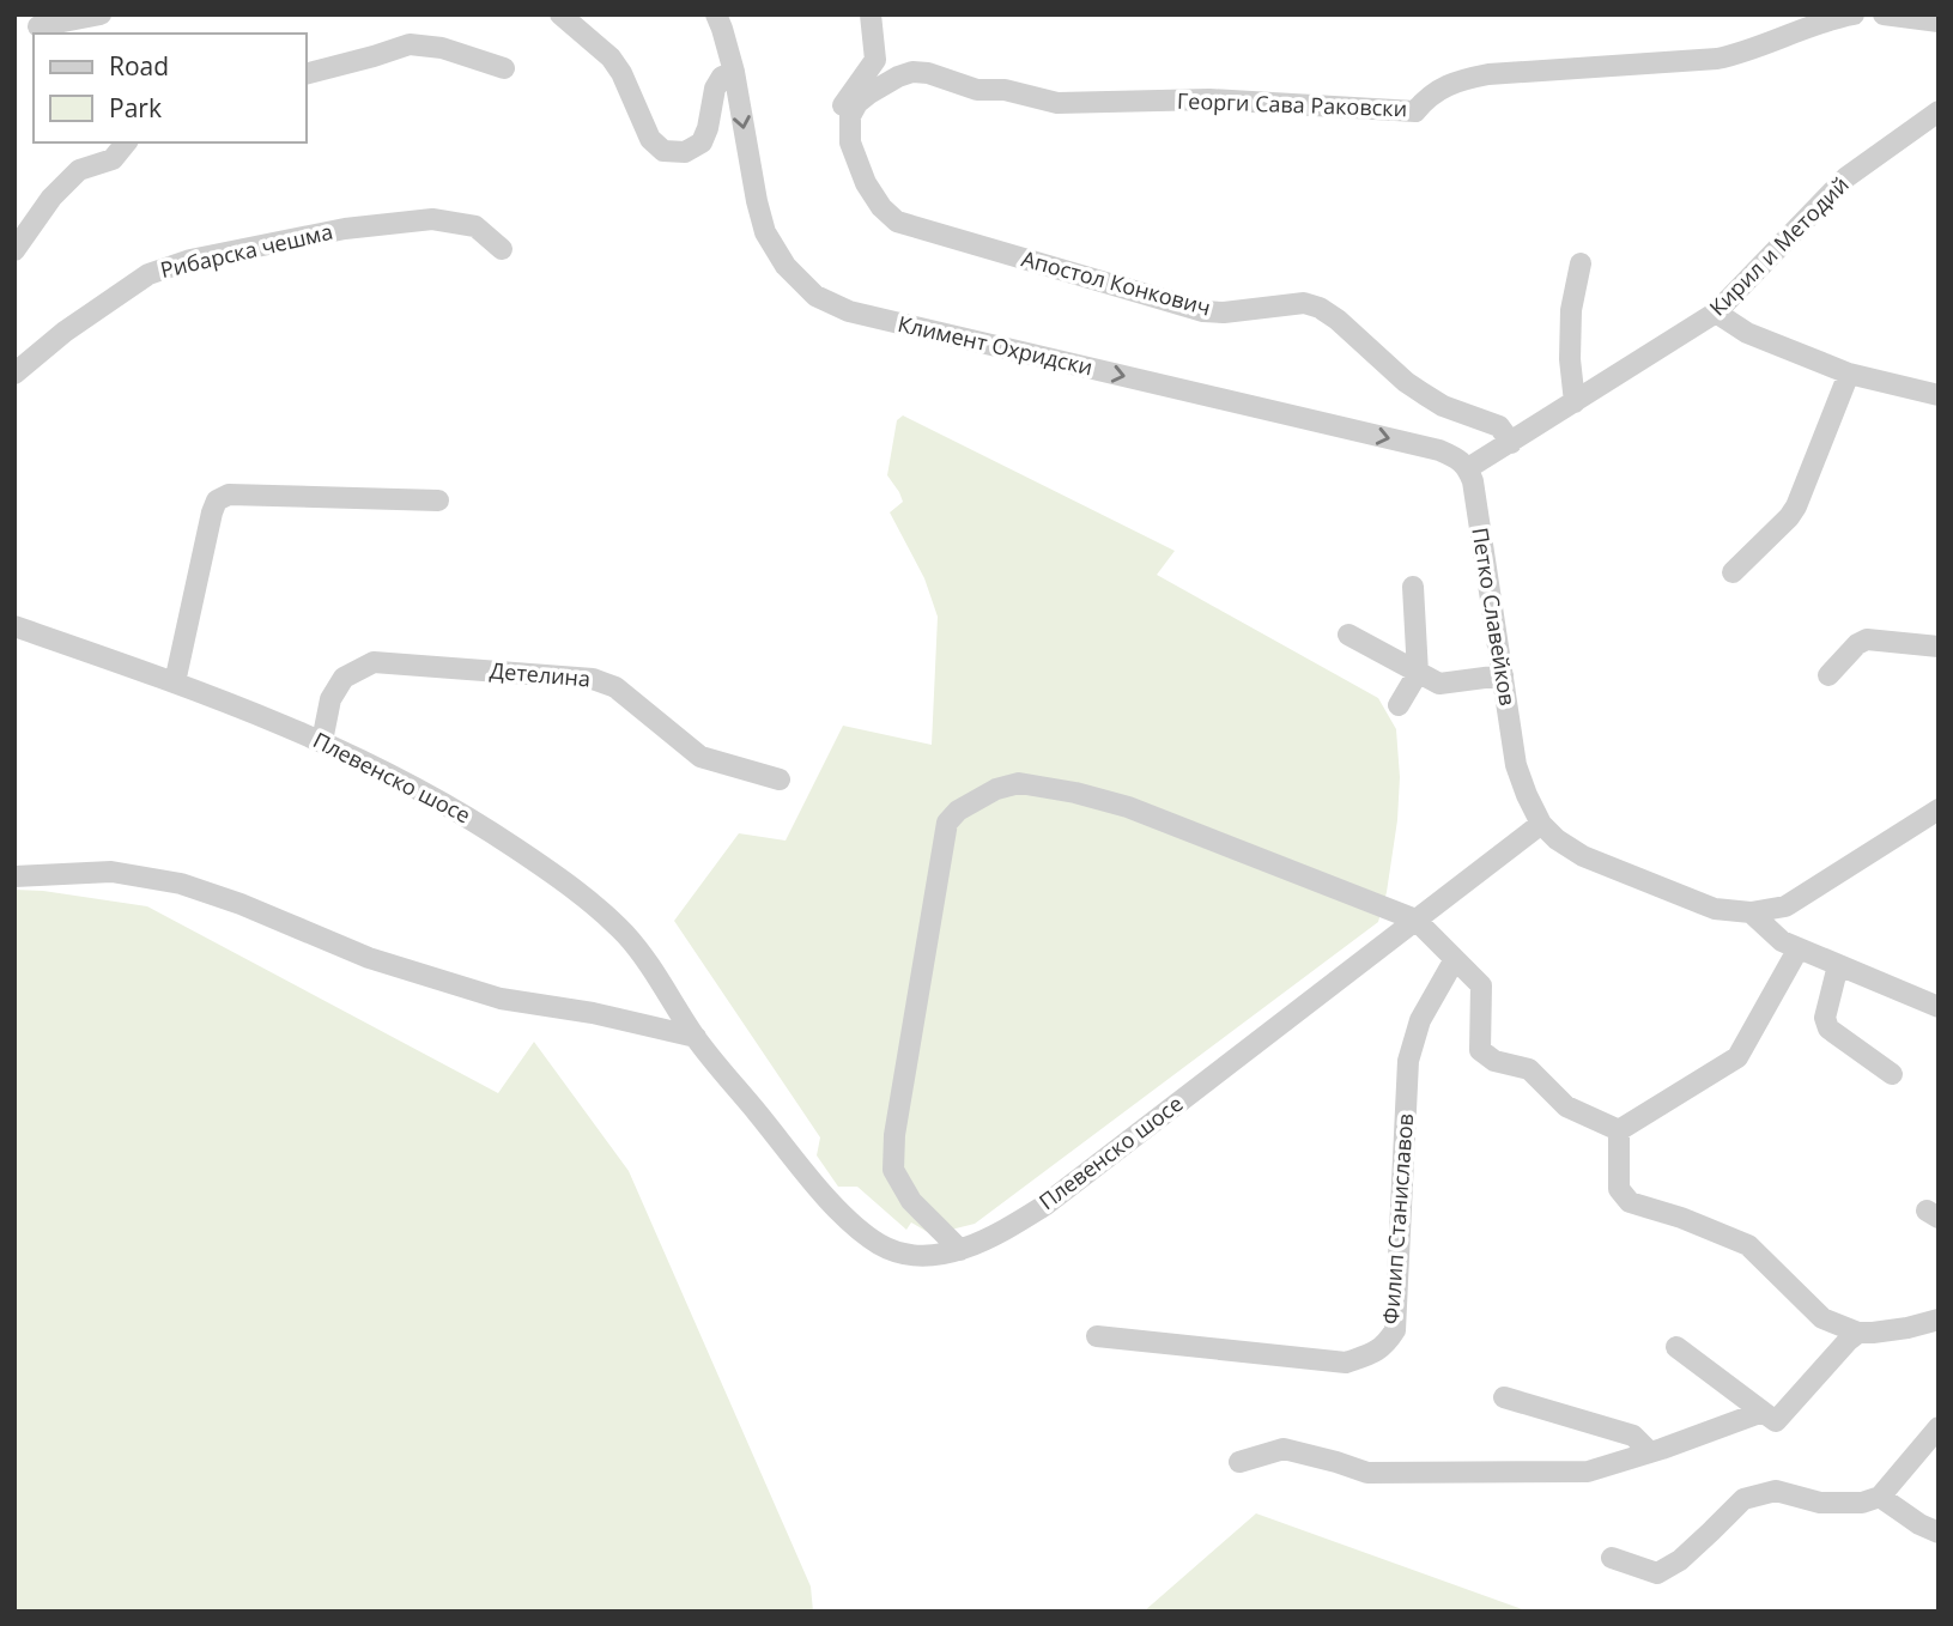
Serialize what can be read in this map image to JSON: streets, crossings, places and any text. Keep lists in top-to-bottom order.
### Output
{
  "streets": {
    "street": [
      "Георги Сава Раковски",
      "Кирил и Методий",
      "Рибарска чешма",
      "Апостол Конкович",
      "Климент Охридски",
      "Петко Славейков",
      "Детелина",
      "Плевенско шосе",
      "Филип Станиславов"
    ]
  },
  "crossings": [
    ["Георги Сава Раковски", "Апостол Конкович"],
    ["Кирил и Методий", "Апостол Конкович"],
    ["Кирил и Методий", "Климент Охридски"],
    ["Кирил и Методий", "Петко Славейков"],
    ["Климент Охридски", "Петко Славейков"],
    ["Петко Славейков", "Плевенско шосе"],
    ["Детелина", "Плевенско шосе"]
  ],
  "one_way": ["Климент Охридски"],
  "legend": ["Road", "Park"]
}
